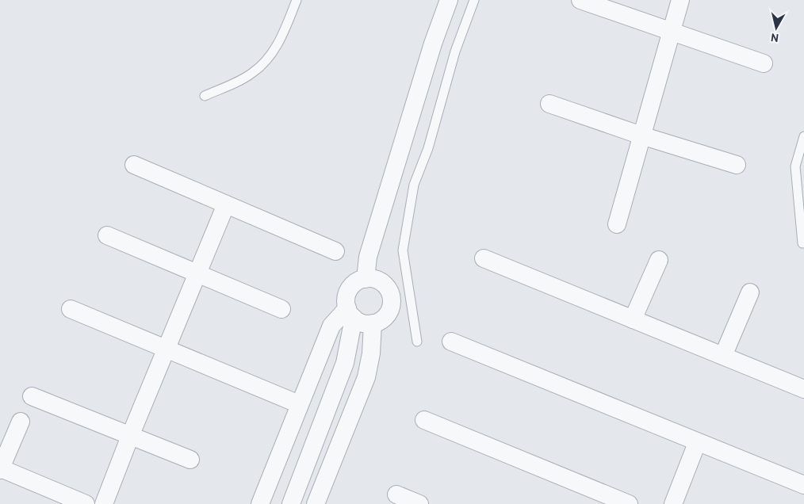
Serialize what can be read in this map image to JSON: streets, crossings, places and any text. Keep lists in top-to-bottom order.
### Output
{
  "north": "bottom"
}
